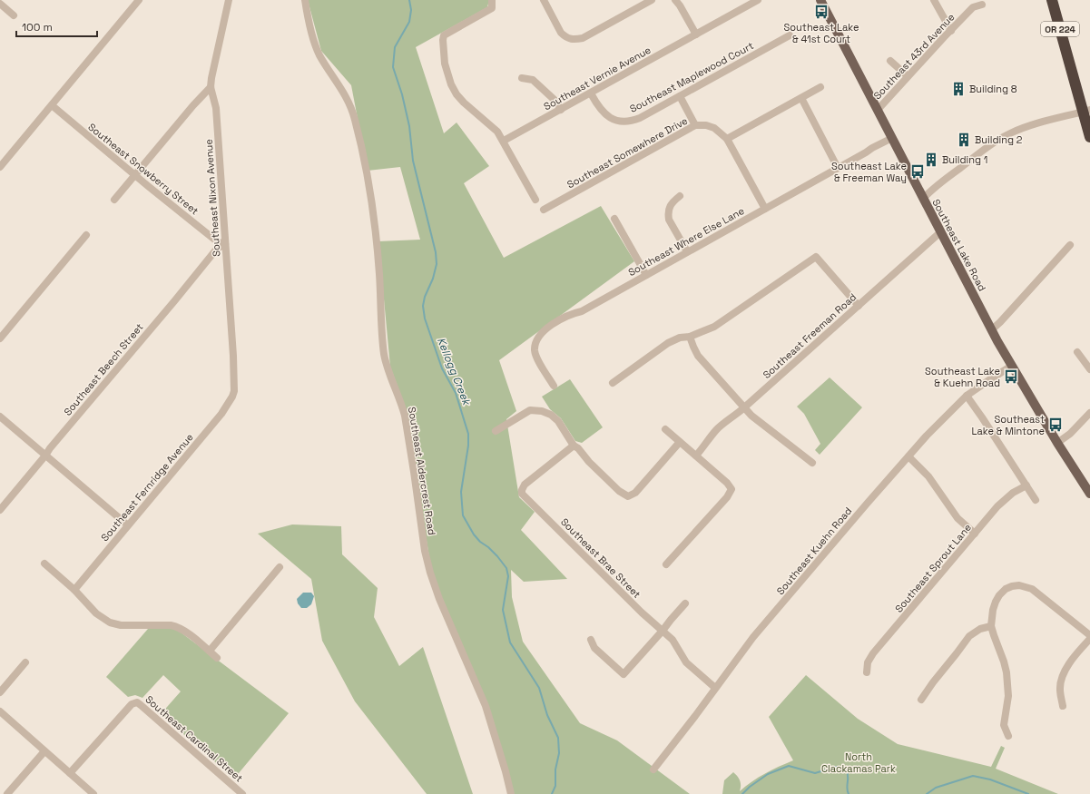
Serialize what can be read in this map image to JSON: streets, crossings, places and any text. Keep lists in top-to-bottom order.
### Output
{
  "streets": {
    "highway": ["OR 224"],
    "main road": ["Southeast Lake Road"],
    "street": [
      "Southeast 43rd Avenue",
      "Southeast Maplewood Court",
      "Southeast Vernie Avenue",
      "Southeast Somewhere Drive",
      "Southeast Snowberry Street",
      "Southeast Nixon Avenue",
      "Southeast Where Else Lane",
      "Southeast Freeman Road",
      "Southeast Beech Street",
      "Southeast Aldercrest Road",
      "Southeast Fernridge Avenue",
      "Southeast Kuehn Road",
      "Southeast Brae Street",
      "Southeast Sprout Lane",
      "Southeast Cardinal Street"
    ]
  },
  "crossings": [
    ["Southeast 43rd Avenue", "Southeast Lake Road"],
    ["Southeast Maplewood Court", "Southeast Vernie Avenue"],
    ["Southeast Somewhere Drive", "Southeast Where Else Lane"],
    ["Southeast Snowberry Street", "Southeast Nixon Avenue"],
    ["Southeast Snowberry Street", "Southeast Beech Street"],
    ["Southeast Nixon Avenue", "Southeast Beech Street"],
    ["Southeast Nixon Avenue", "Southeast Fernridge Avenue"],
    ["Southeast Where Else Lane", "Southeast Lake Road"],
    ["Southeast Lake Road", "Southeast Freeman Road"],
    ["Southeast Lake Road", "Southeast Kuehn Road"],
    ["Southeast Kuehn Road", "Southeast Brae Street"]
  ],
  "water": ["Kellogg Creek"],
  "parks": ["North Clackamas Park"],
  "places": {
    "bus stop": [
      "Southeast Lake & 41st Court",
      "Southeast Lake & Freeman Way",
      "Southeast Lake & Kuehn Road",
      "Southeast Lake & Mintone"
    ],
    "building": ["Building 8", "Building 2", "Building 1"]
  },
  "scale_bar": "100 m"
}
